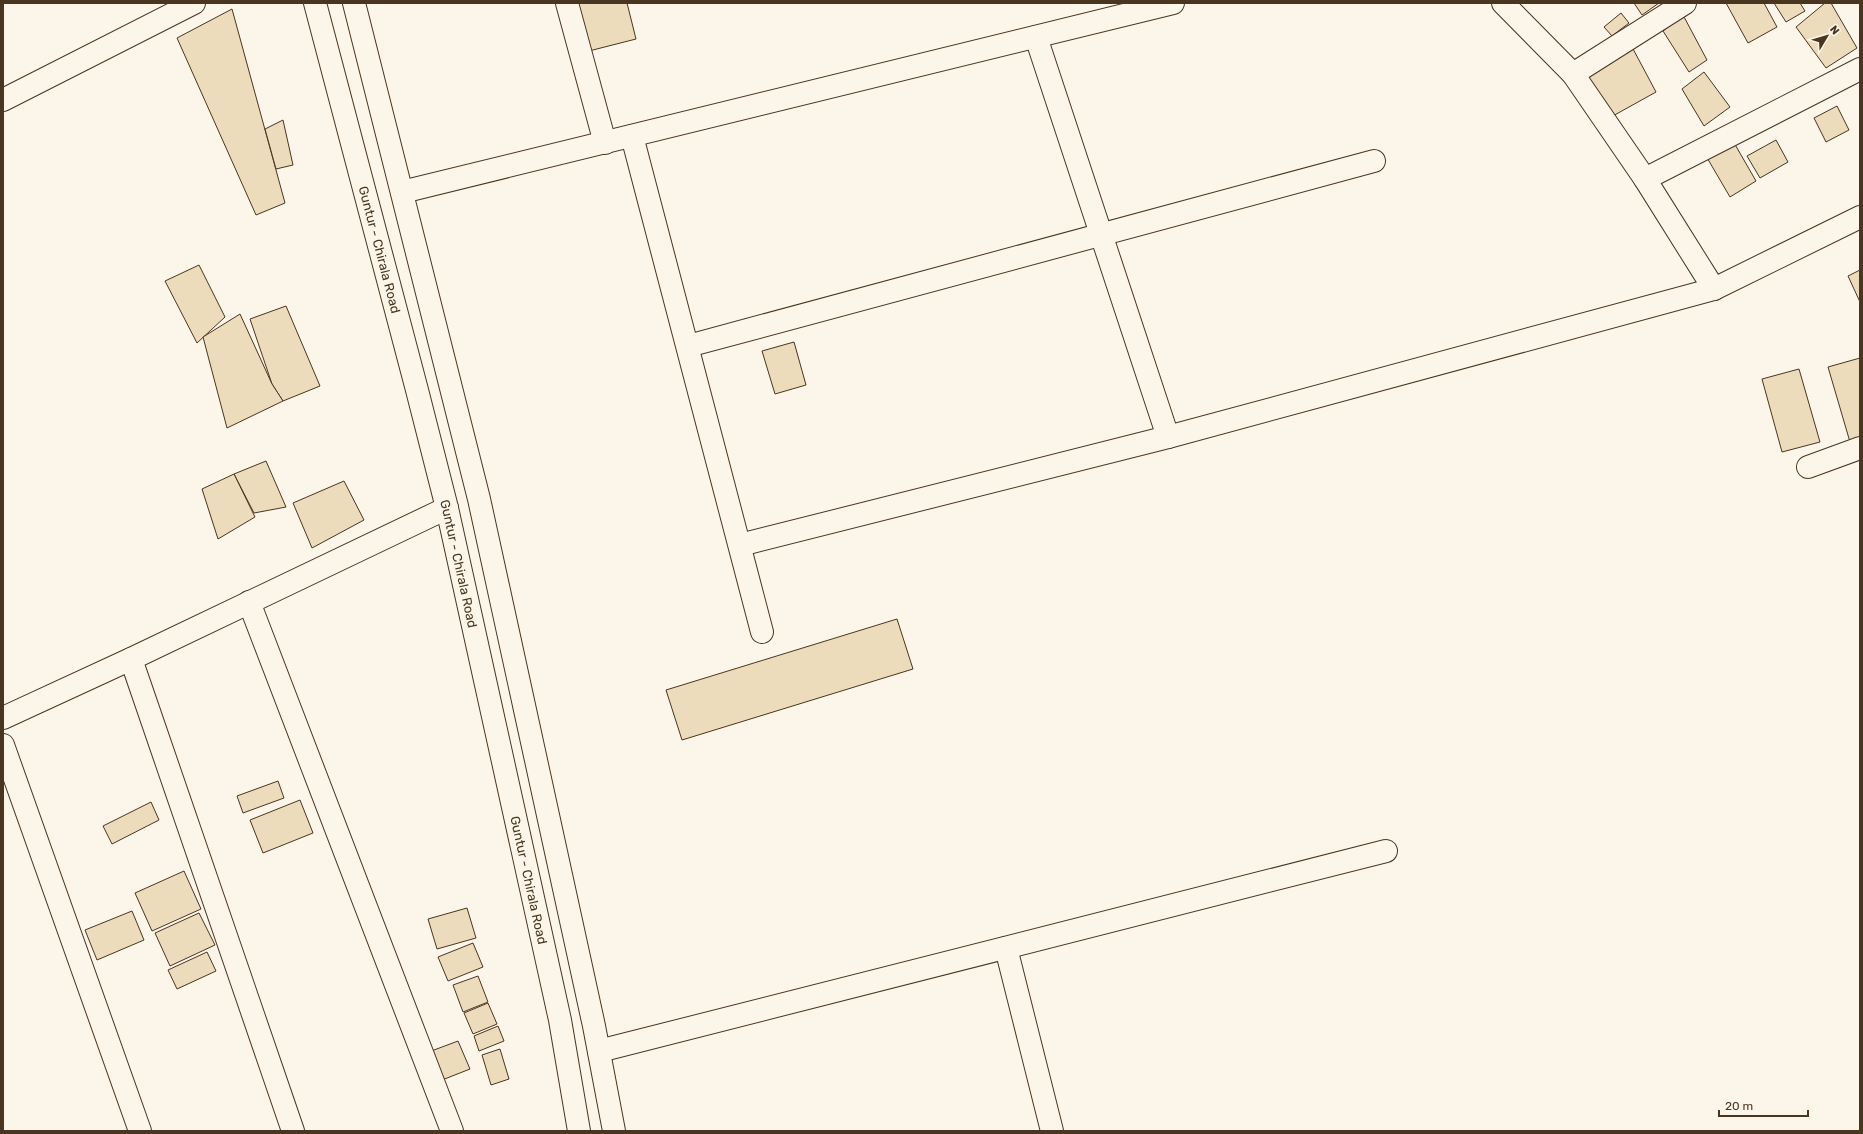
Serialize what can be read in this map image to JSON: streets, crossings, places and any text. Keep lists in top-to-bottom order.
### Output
{
  "streets": {
    "street": ["Guntur - Chirala Road"]
  },
  "scale_bar": "20 m",
  "north": "top right"
}
